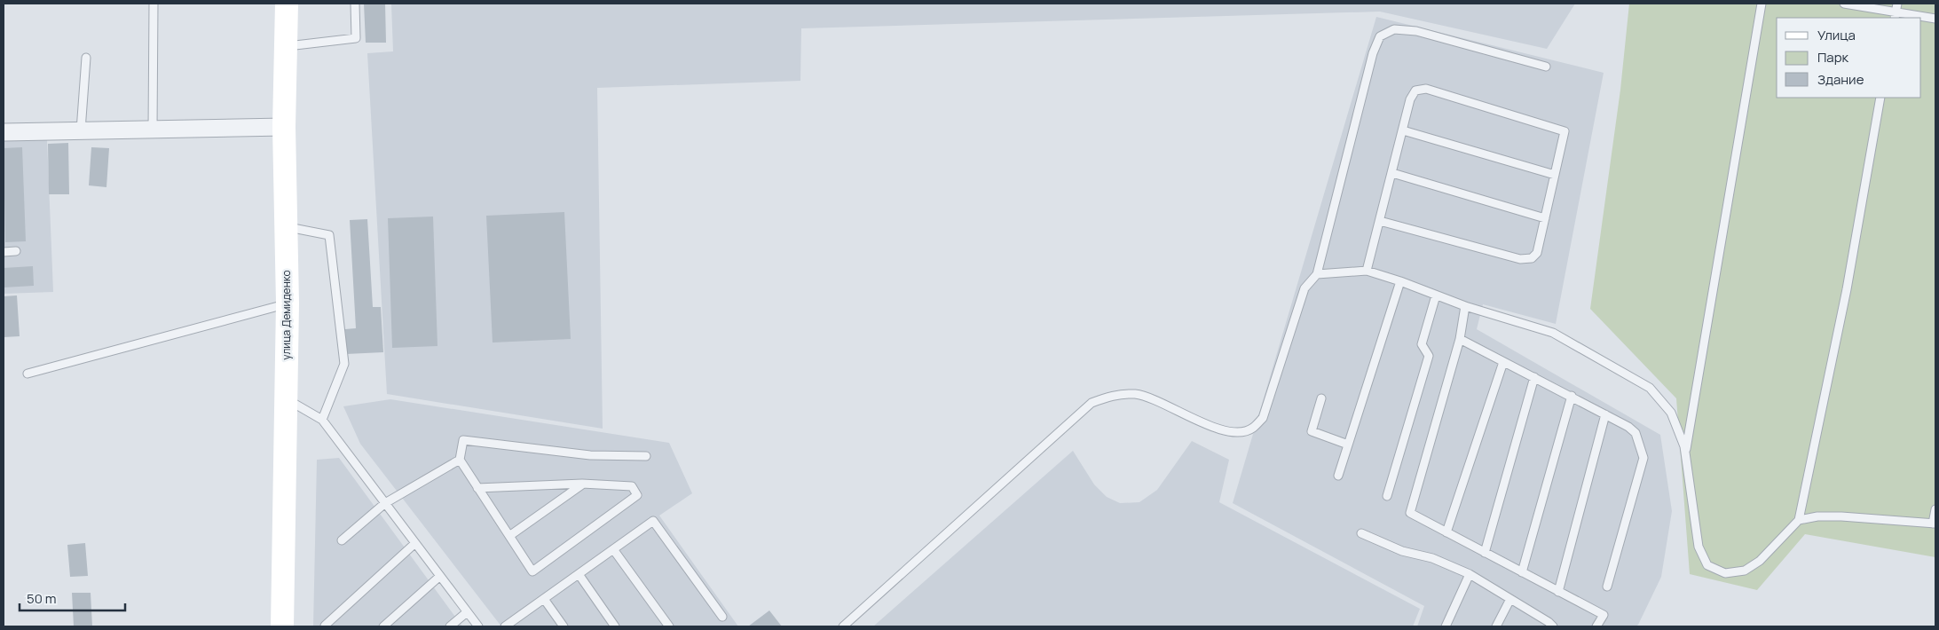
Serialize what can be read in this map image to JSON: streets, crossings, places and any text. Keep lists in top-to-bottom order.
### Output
{
  "streets": {
    "main road": ["улица Демиденко"]
  },
  "legend": ["Улица", "Парк", "Здание"],
  "scale_bar": "50 m"
}
